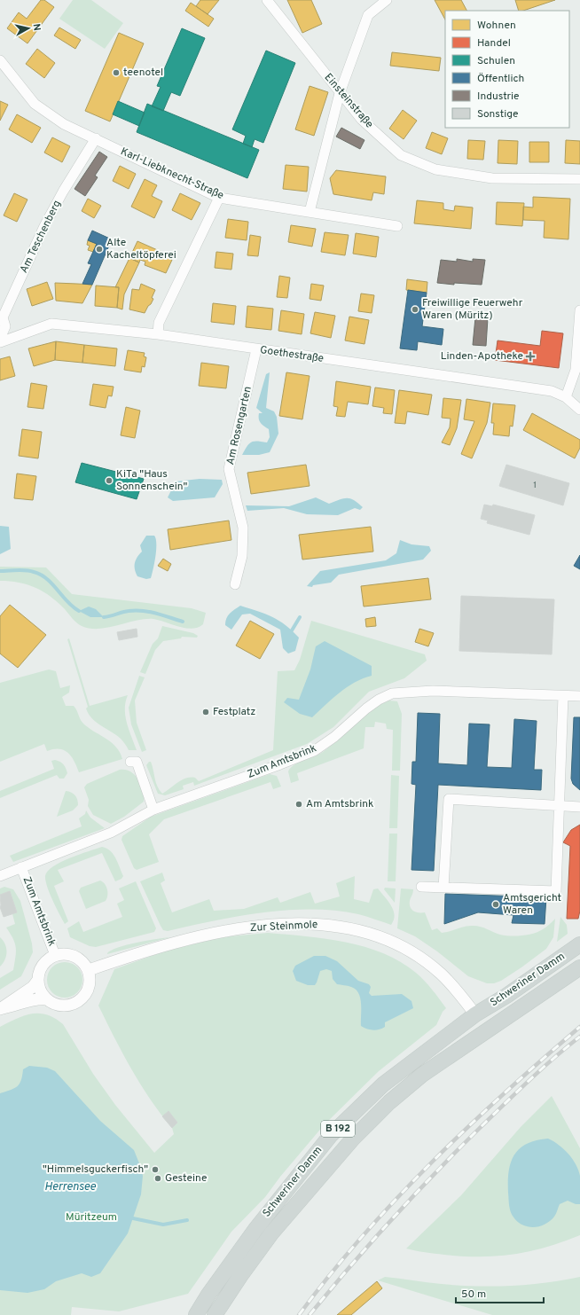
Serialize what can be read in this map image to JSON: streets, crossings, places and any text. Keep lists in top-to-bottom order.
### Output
{
  "streets": {
    "main road": ["Schweriner Damm", "B 192"],
    "street": [
      "Einsteinstraße",
      "Karl-Liebknecht-Straße",
      "Am Teschenberg",
      "Goethestraße",
      "Am Rosengarten",
      "Zum Amtsbrink",
      "Zur Steinmole"
    ]
  },
  "crossings": [
    ["Karl-Liebknecht-Straße", "Am Teschenberg"],
    ["Goethestraße", "Am Rosengarten"],
    ["Zum Amtsbrink", "Zur Steinmole"],
    ["Zur Steinmole", "Schweriner Damm"]
  ],
  "water": ["Herrensee"],
  "parks": ["Müritzeum"],
  "places": {
    "other": [
      "teenotel",
      "Alte Kacheltöpferei",
      "Freiwillige Feuerwehr Waren (Müritz)",
      "KiTa \"Haus Sonnenschein\"",
      "Festplatz",
      "Am Amtsbrink",
      "Amtsgericht Waren",
      "\"Himmelsguckerfisch\"",
      "Gesteine"
    ],
    "health": ["Linden-Apotheke"]
  },
  "house_numbers": ["1"],
  "legend": [
    "Wohnen",
    "Handel",
    "Schulen",
    "Öffentlich",
    "Industrie",
    "Sonstige"
  ],
  "scale_bar": "50 m",
  "north": "right"
}
